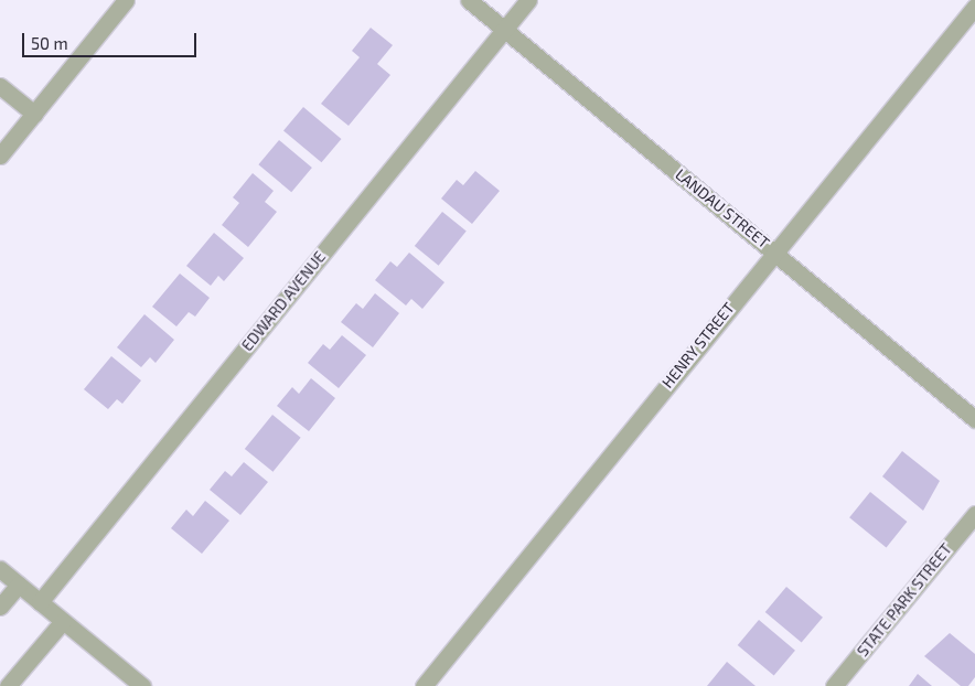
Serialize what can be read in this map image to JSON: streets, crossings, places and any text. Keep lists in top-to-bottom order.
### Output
{
  "streets": {
    "street": [
      "LANDAU STREET",
      "EDWARD AVENUE",
      "HENRY STREET",
      "STATE PARK STREET"
    ]
  },
  "crossings": [
    ["LANDAU STREET", "EDWARD AVENUE"],
    ["LANDAU STREET", "HENRY STREET"]
  ],
  "scale_bar": "50 m"
}
